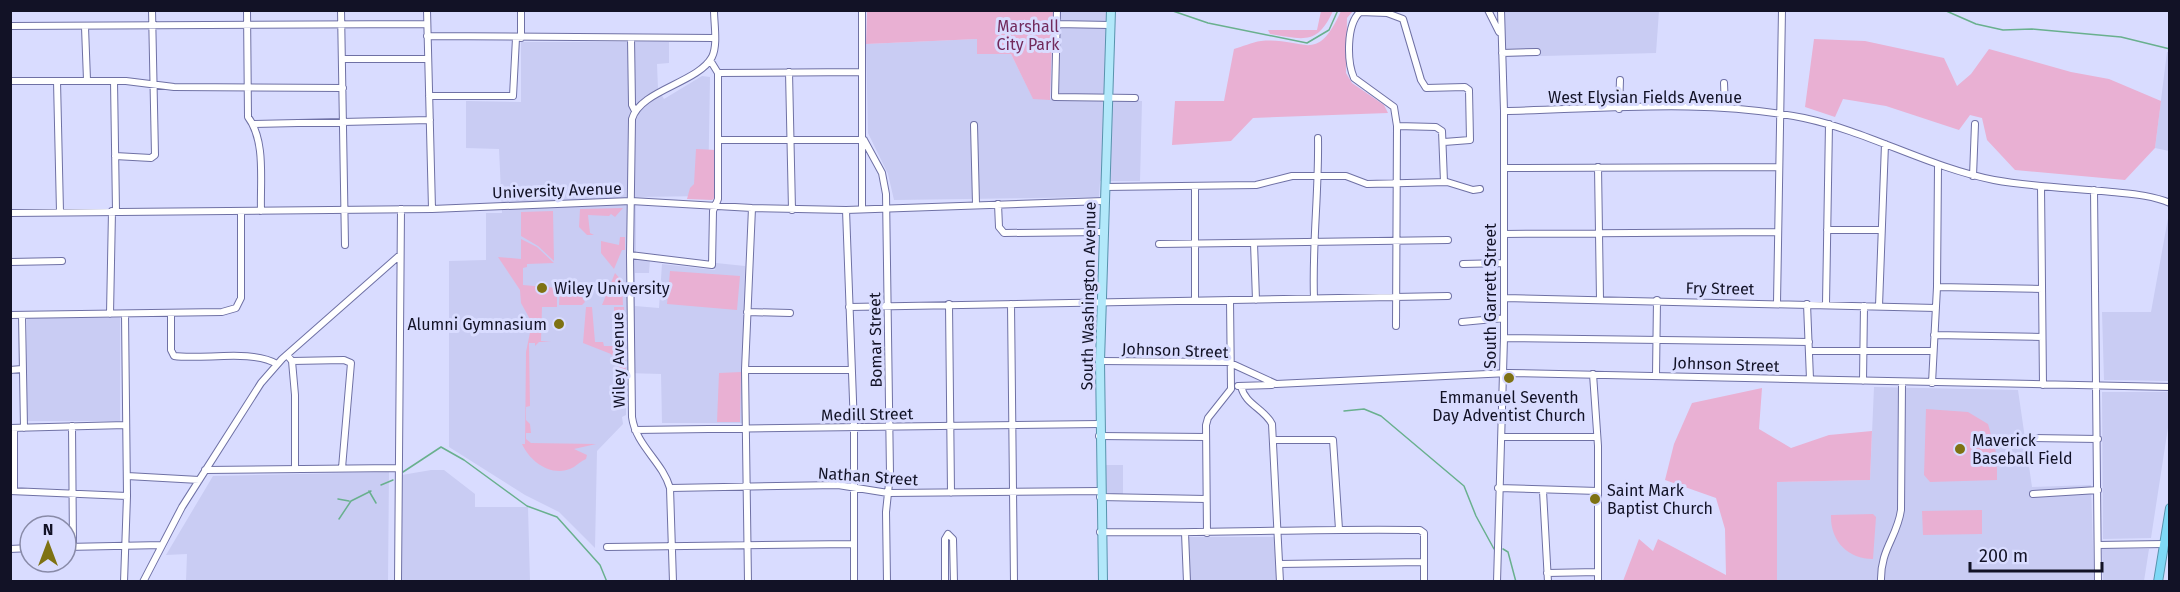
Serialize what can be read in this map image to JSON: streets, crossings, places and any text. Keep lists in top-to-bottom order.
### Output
{
  "streets": {
    "main road": ["South Washington Avenue"],
    "street": [
      "West Elysian Fields Avenue",
      "University Avenue",
      "Fry Street",
      "South Garrett Street",
      "Bomar Street",
      "Johnson Street",
      "Wiley Avenue",
      "Medill Street",
      "Nathan Street"
    ]
  },
  "crossings": [
    ["West Elysian Fields Avenue", "South Garrett Street"],
    ["University Avenue", "South Washington Avenue"],
    ["University Avenue", "Bomar Street"],
    ["University Avenue", "Wiley Avenue"],
    ["Fry Street", "South Garrett Street"],
    ["South Washington Avenue", "Johnson Street"],
    ["South Washington Avenue", "Medill Street"],
    ["South Washington Avenue", "Nathan Street"],
    ["South Garrett Street", "Johnson Street"],
    ["Bomar Street", "Medill Street"],
    ["Bomar Street", "Nathan Street"],
    ["Wiley Avenue", "Medill Street"]
  ],
  "parks": ["Marshall City Park"],
  "places": [
    "Wiley University",
    "Alumni Gymnasium",
    "Emmanuel Seventh Day Adventist Church",
    "Maverick Baseball Field",
    "Saint Mark Baptist Church"
  ],
  "scale_bar": "200 m",
  "north": "top"
}
